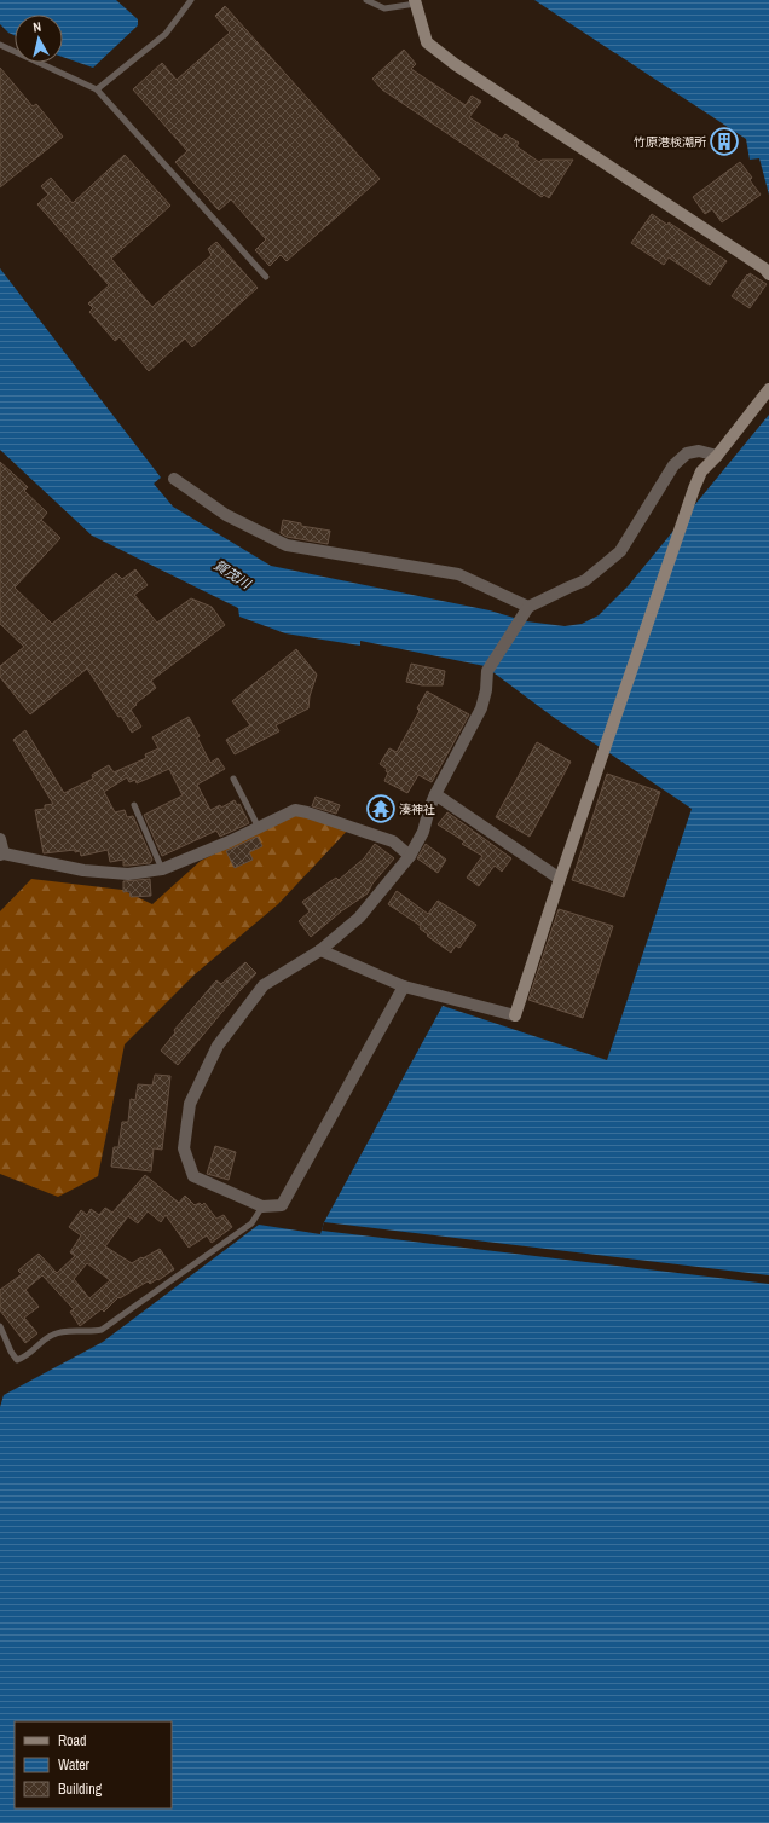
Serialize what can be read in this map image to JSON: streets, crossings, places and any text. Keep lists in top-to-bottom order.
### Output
{
  "water": ["賀茂川"],
  "places": {
    "building": ["竹原港検潮所"],
    "temple": ["湊神社"]
  },
  "legend": ["Road", "Water", "Building"],
  "north": "top"
}
